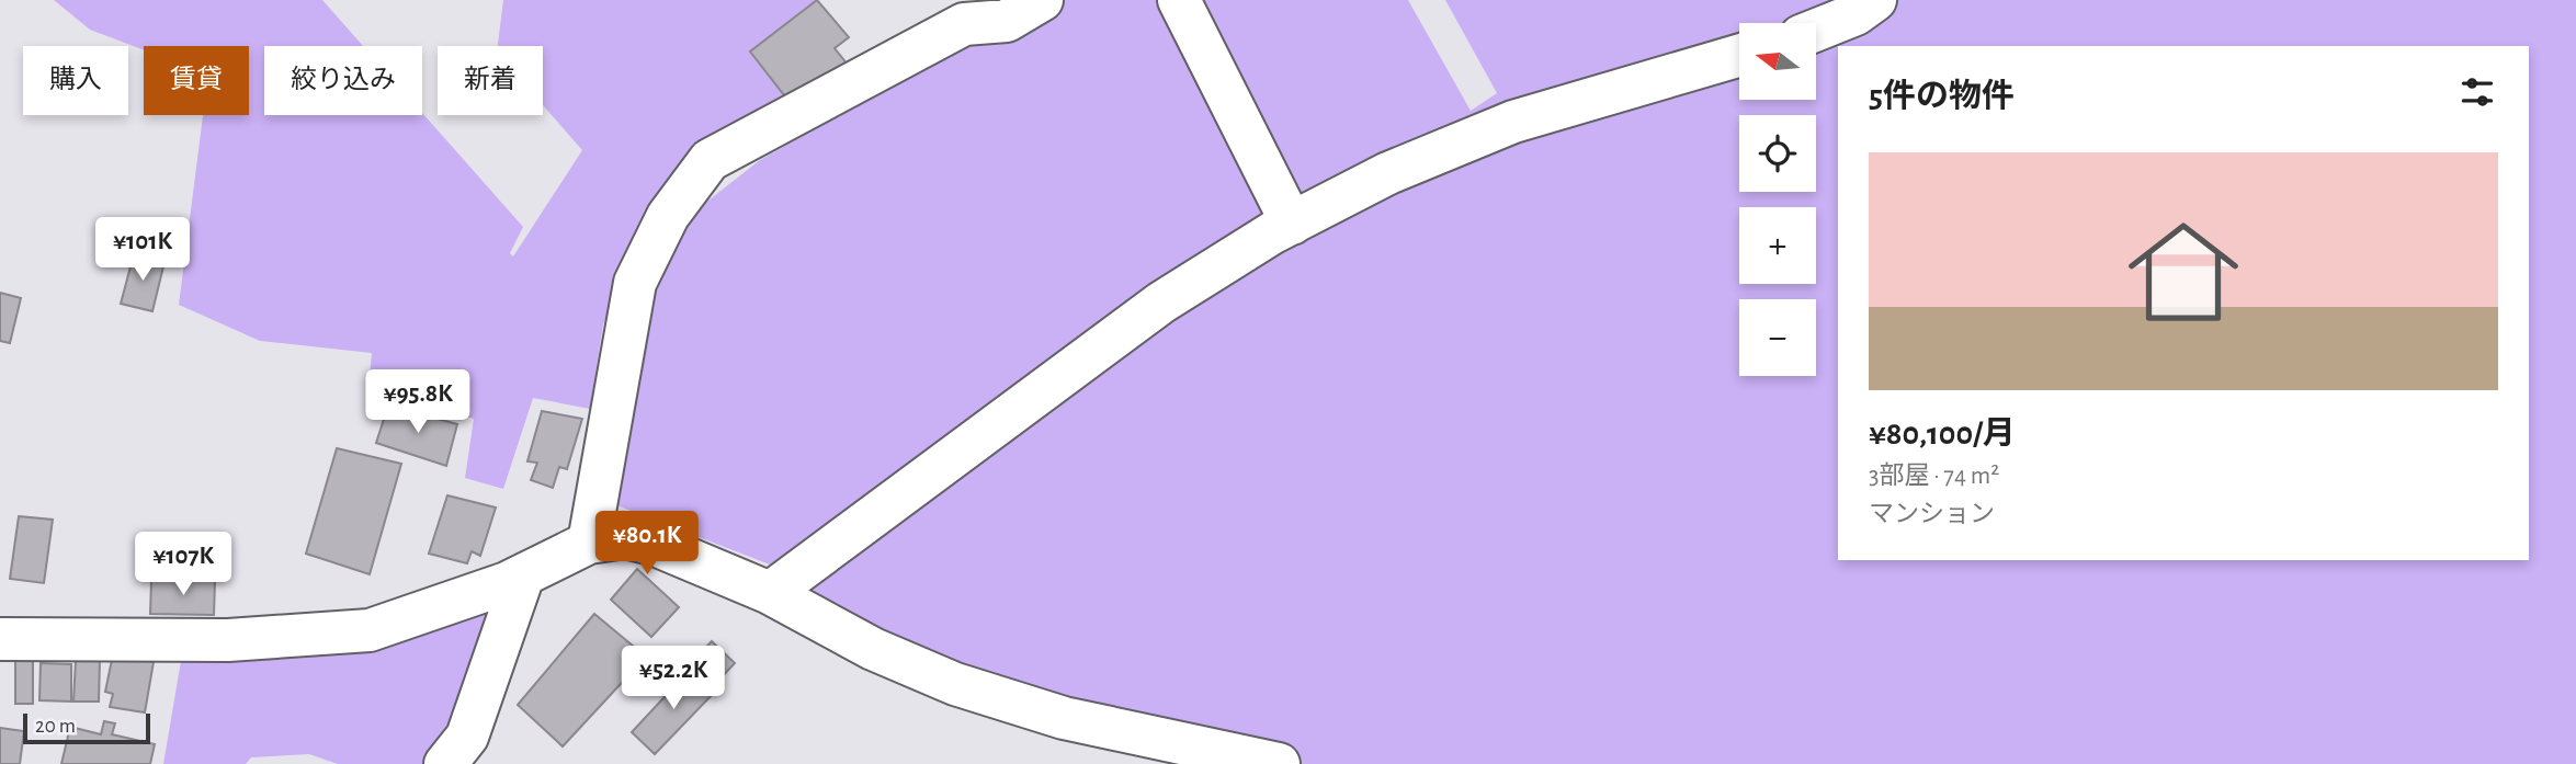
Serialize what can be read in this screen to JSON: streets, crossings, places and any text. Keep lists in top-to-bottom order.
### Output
{
  "scale_bar": "20 m",
  "north": "left",
  "page": {
    "map_buttons": ["+", "−"],
    "chip": [
      "購入",
      "賃貸",
      "絞り込み",
      "新着"
    ],
    "heading": "5件の物件",
    "list": [
      {
        "name": "¥80,100/月",
        "note": "3部屋 · 74 m² · マンション"
      }
    ],
    "price": [
      "¥101K",
      "¥95.8K",
      "¥80.1K",
      "¥107K",
      "¥52.2K"
    ],
    "scale": "20 m"
  }
}
